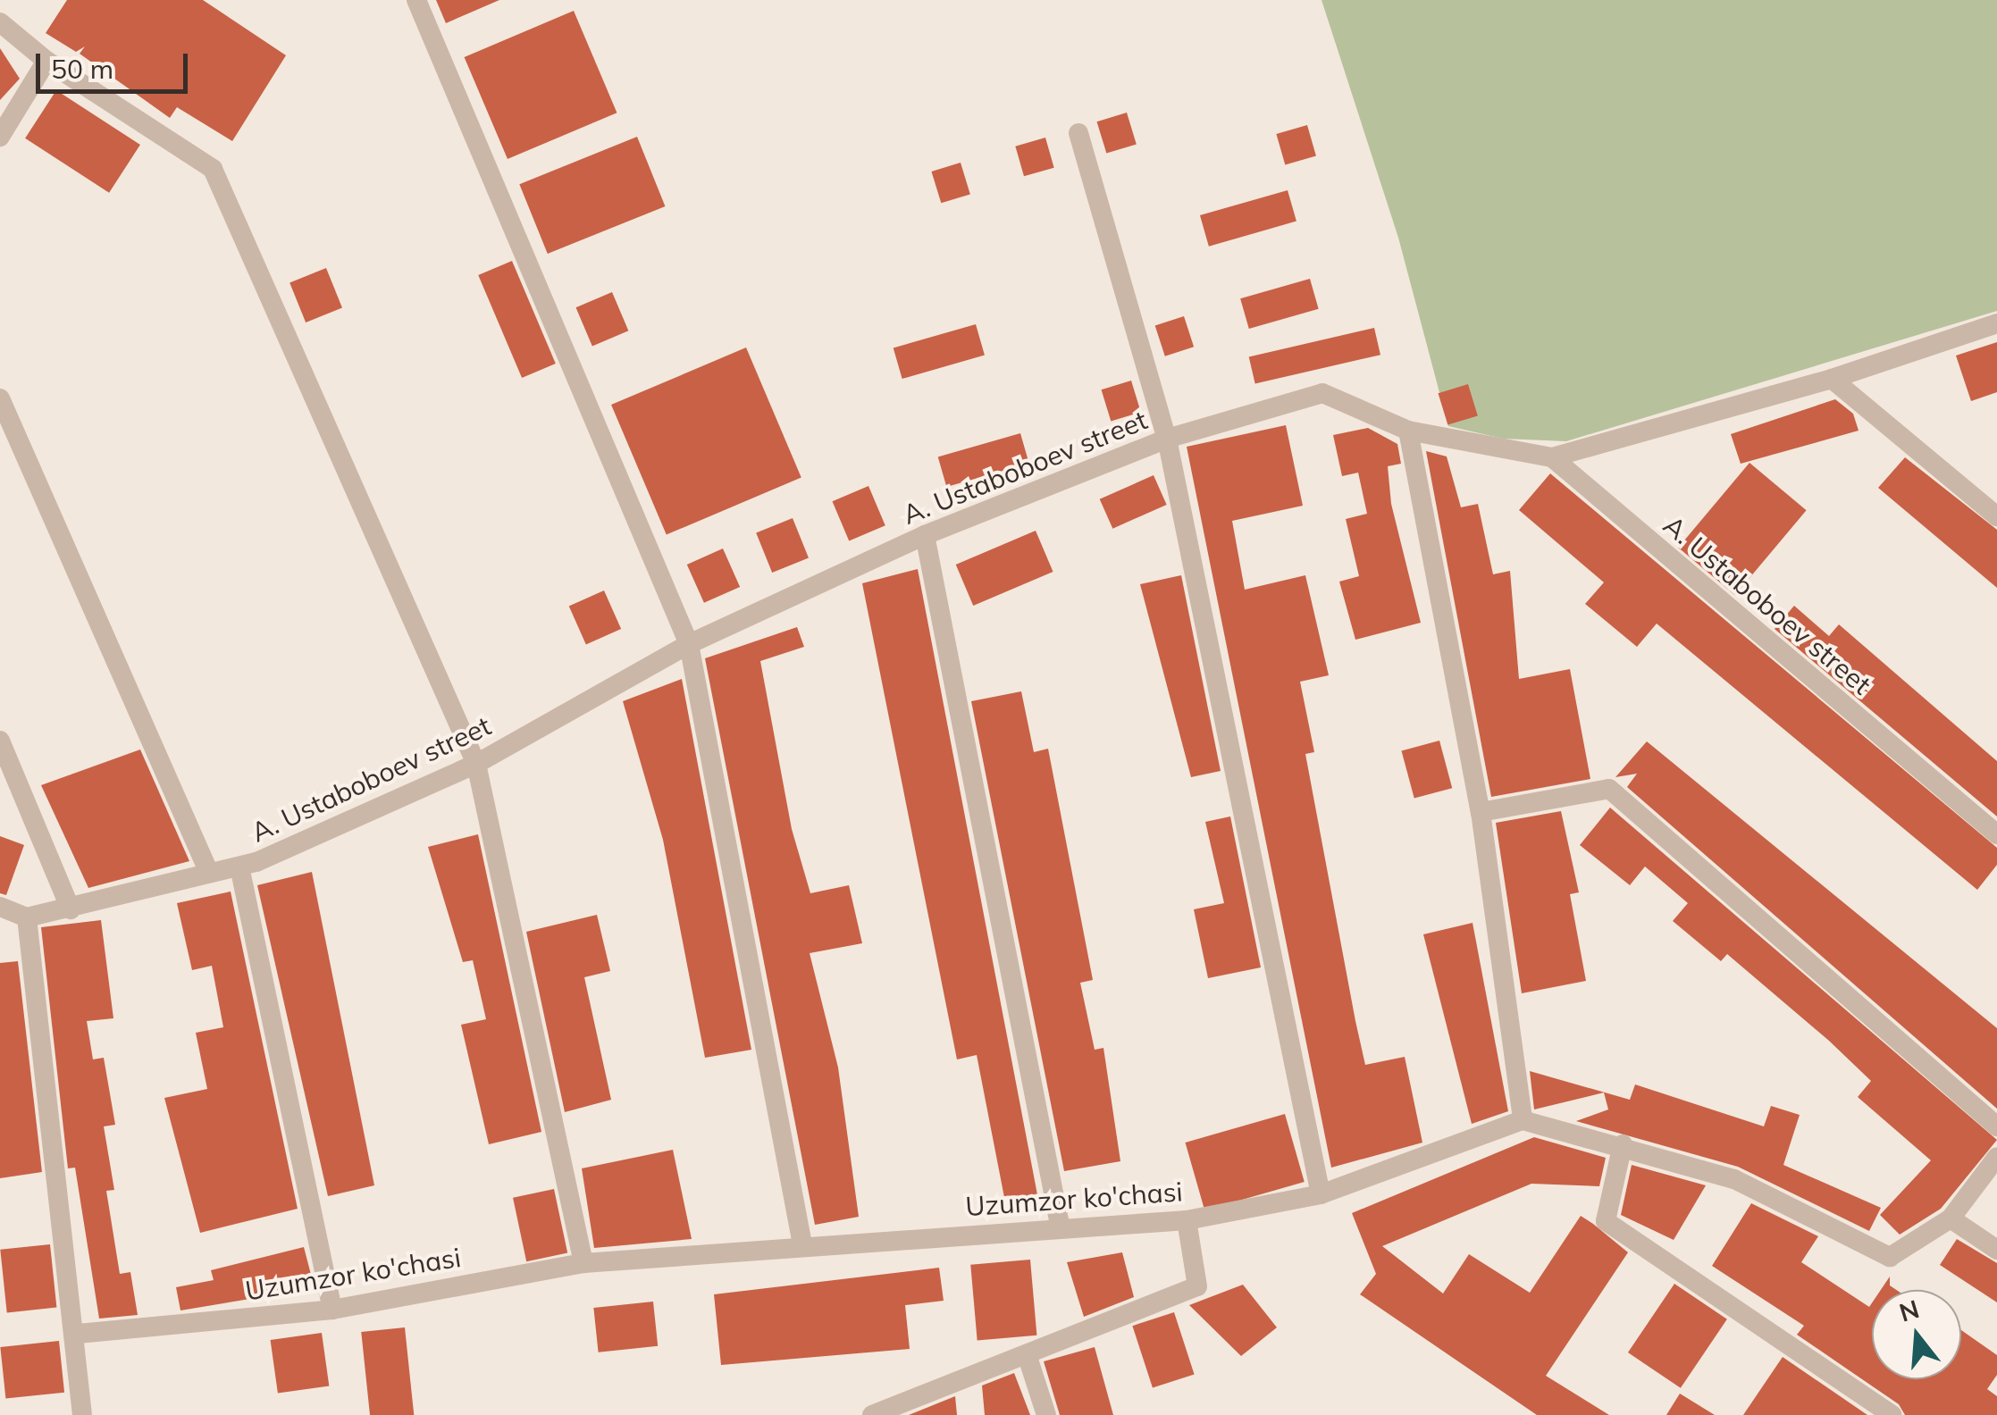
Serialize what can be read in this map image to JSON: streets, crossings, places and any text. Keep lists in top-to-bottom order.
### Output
{
  "streets": {
    "street": ["A. Ustaboboev street", "Uzumzor ko'chasi"]
  },
  "scale_bar": "50 m",
  "north": "top"
}
